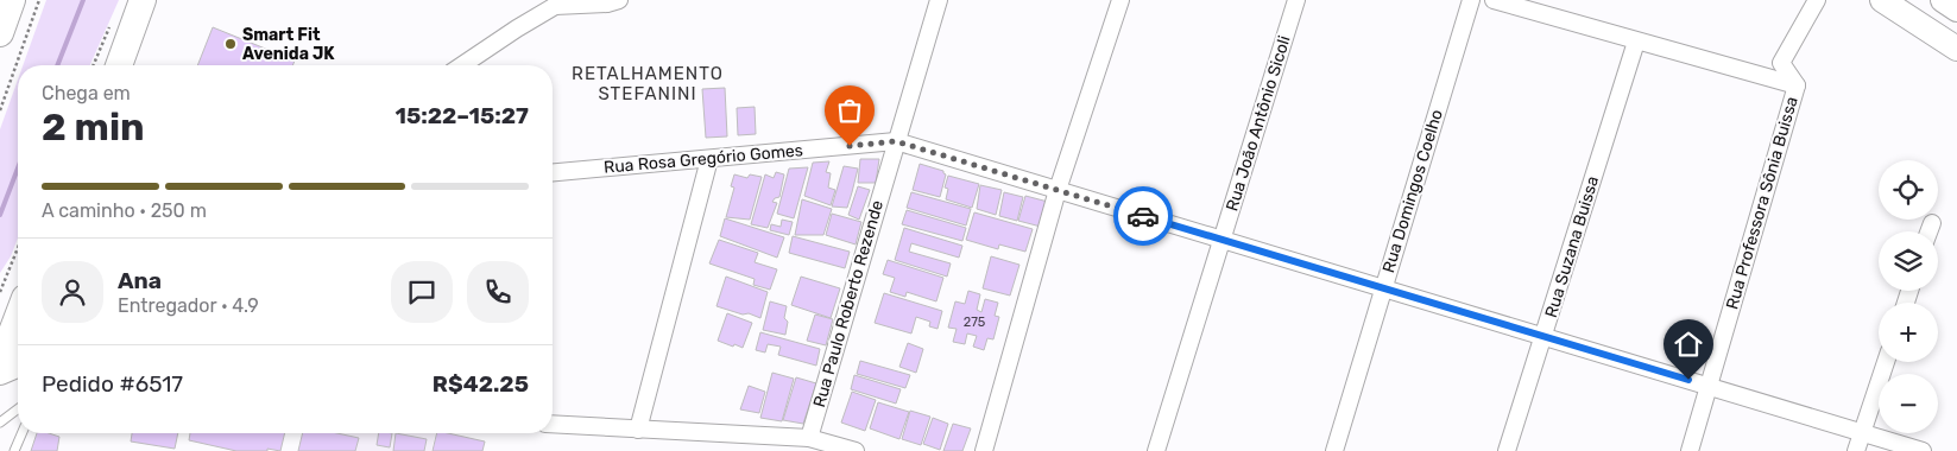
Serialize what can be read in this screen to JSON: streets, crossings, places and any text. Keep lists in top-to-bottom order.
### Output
{
  "streets": {
    "street": [
      "Rua João Antônio Sicoli",
      "Rua Rosa Gregório Gomes",
      "Rua Domingos Coelho",
      "Rua Professora Sônia Buissa",
      "Rua Suzana Buissa",
      "Rua Paulo Roberto Rezende"
    ]
  },
  "crossings": [
    ["Rua Rosa Gregório Gomes", "Rua Paulo Roberto Rezende"]
  ],
  "districts": ["RETALHAMENTO STEFANINI"],
  "places": ["Smart Fit Avenida JK"],
  "house_numbers": ["275"],
  "page": {
    "heading": ["2 min", "Chega em", "15:22–15:27"],
    "panel": [
      "Ana",
      "Entregador · 4.9",
      "Pedido #6517",
      "R$42.25"
    ],
    "map_buttons": ["+", "−"],
    "bar": "A caminho · 250 m"
  }
}
